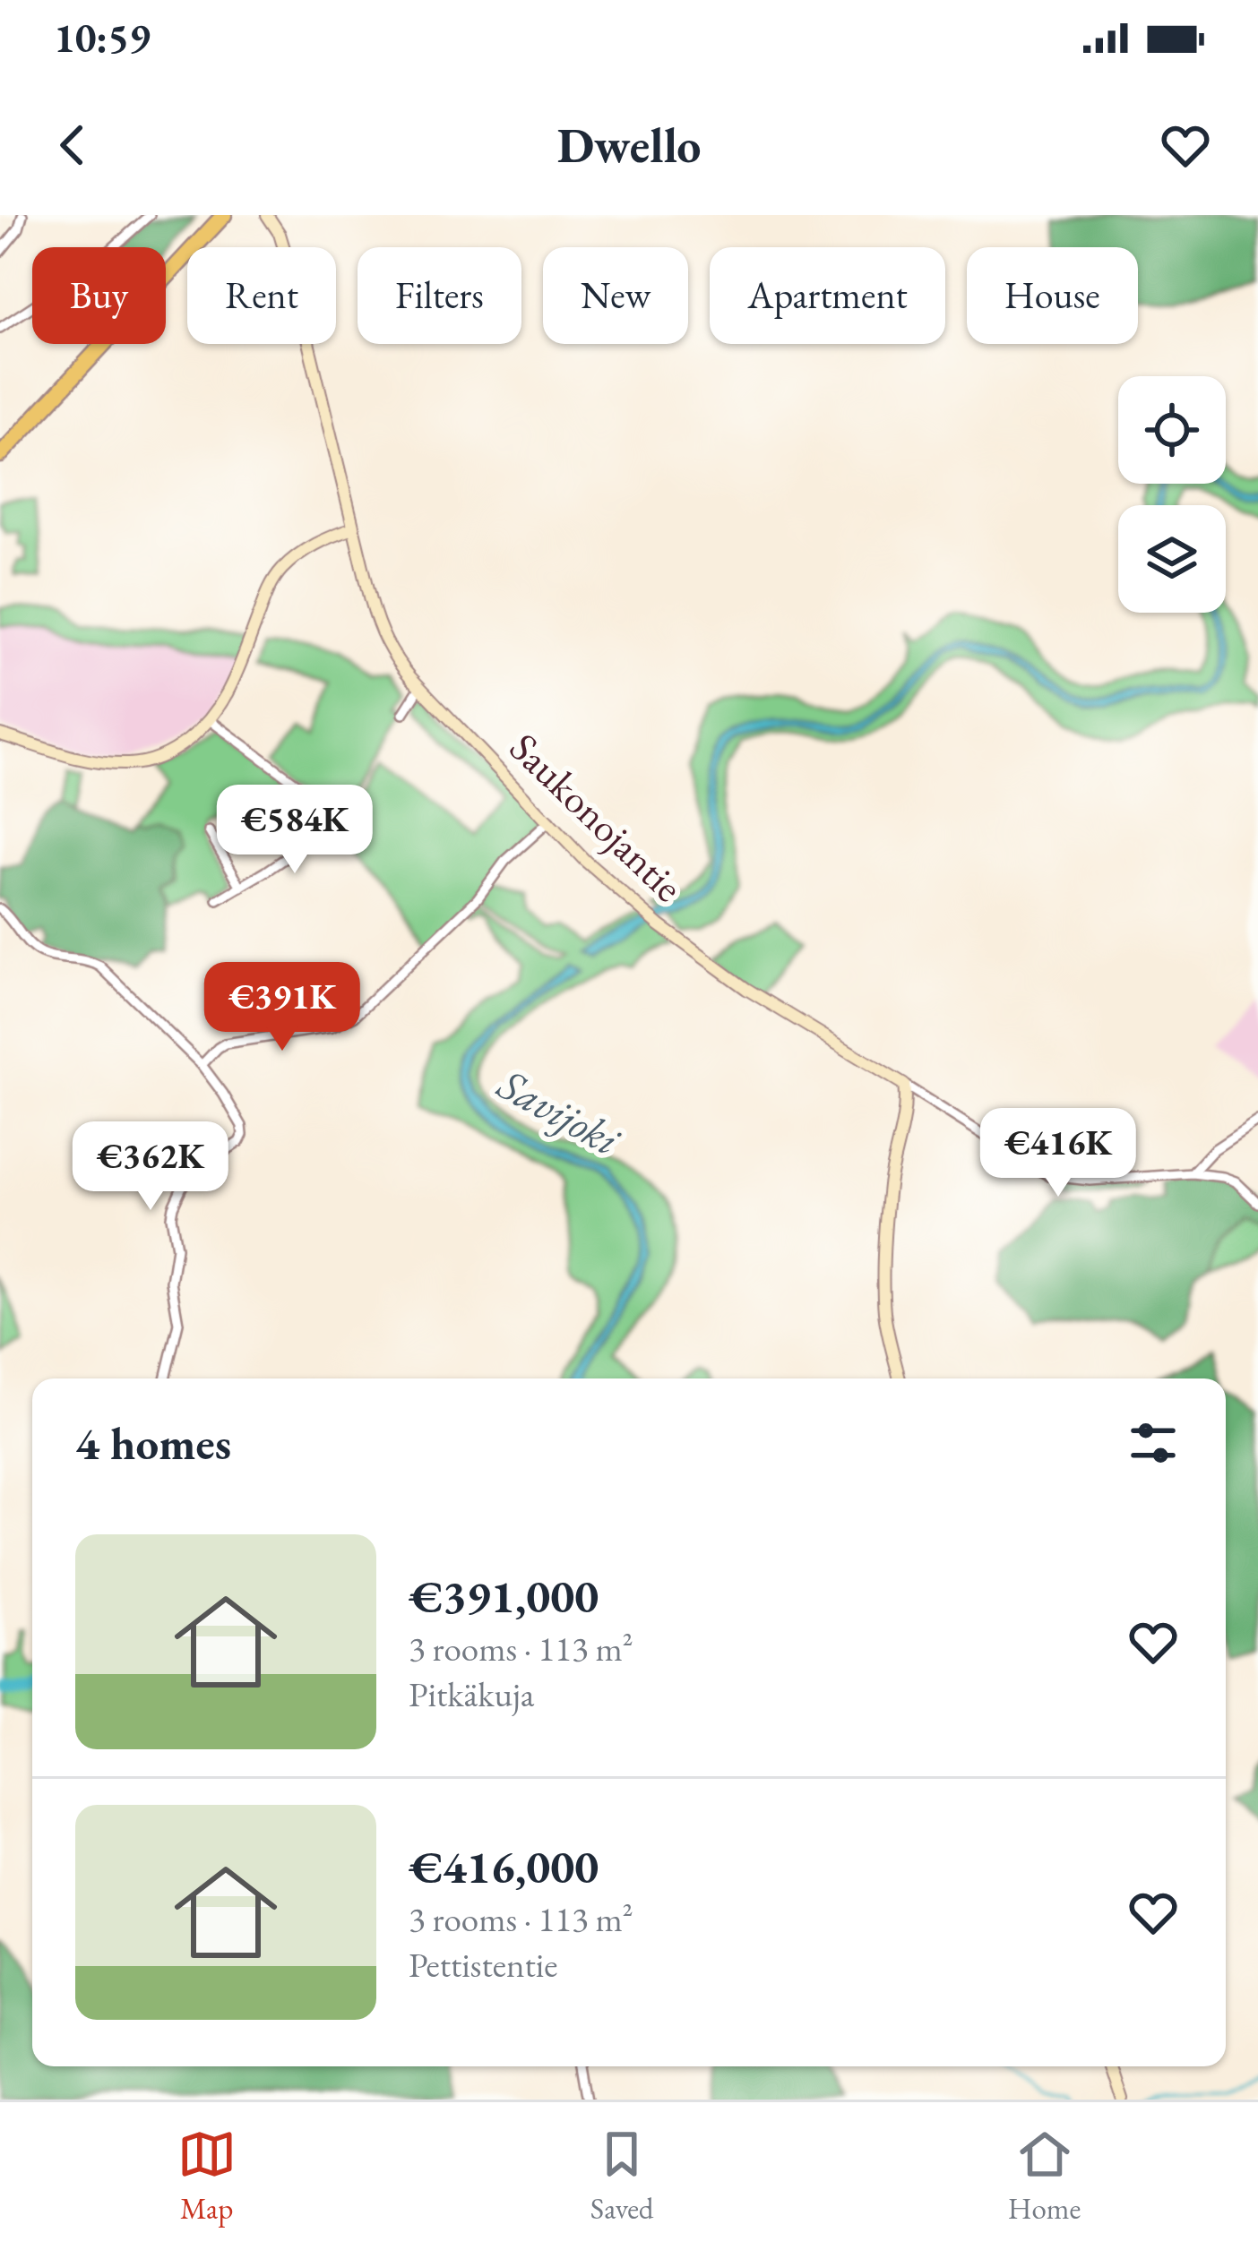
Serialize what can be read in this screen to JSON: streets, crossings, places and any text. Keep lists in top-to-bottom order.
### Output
{
  "streets": {
    "street": ["Saukonojantie"]
  },
  "water": ["Savijoki"],
  "page": {
    "status": "10:59",
    "header": "Dwello",
    "chip": [
      "Buy",
      "Rent",
      "Filters",
      "New",
      "Apartment",
      "House"
    ],
    "price": [
      "€584K",
      "€391K",
      "€416K",
      "€362K"
    ],
    "heading": "4 homes",
    "list": [
      {
        "name": "€391,000",
        "note": "3 rooms · 113 m² · Pitkäkuja"
      },
      {
        "name": "€416,000",
        "note": "3 rooms · 113 m² · Pettistentie"
      }
    ],
    "tabs": ["Map", "Saved", "Home"]
  }
}
